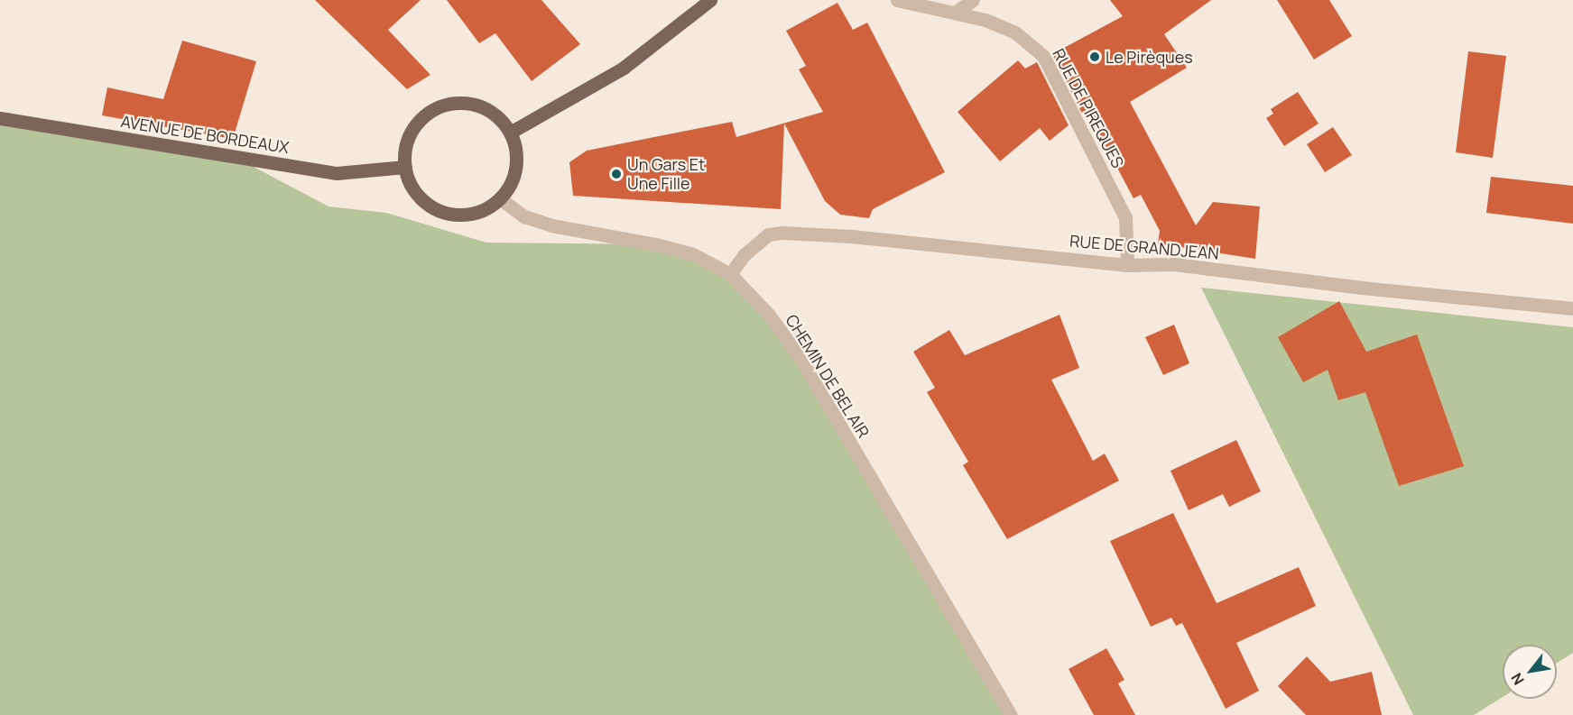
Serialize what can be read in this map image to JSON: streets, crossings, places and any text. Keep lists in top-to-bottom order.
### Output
{
  "streets": {
    "main road": ["AVENUE DE BORDEAUX"],
    "street": ["RUE DE PIREQUES", "RUE DE GRANDJEAN", "CHEMIN DE BEL AIR"]
  },
  "crossings": [
    ["RUE DE PIREQUES", "RUE DE GRANDJEAN"],
    ["AVENUE DE BORDEAUX", "CHEMIN DE BEL AIR"],
    ["RUE DE GRANDJEAN", "CHEMIN DE BEL AIR"]
  ],
  "places": ["Le Pirèques", "Un Gars Et Une Fille"],
  "north": "bottom left"
}
